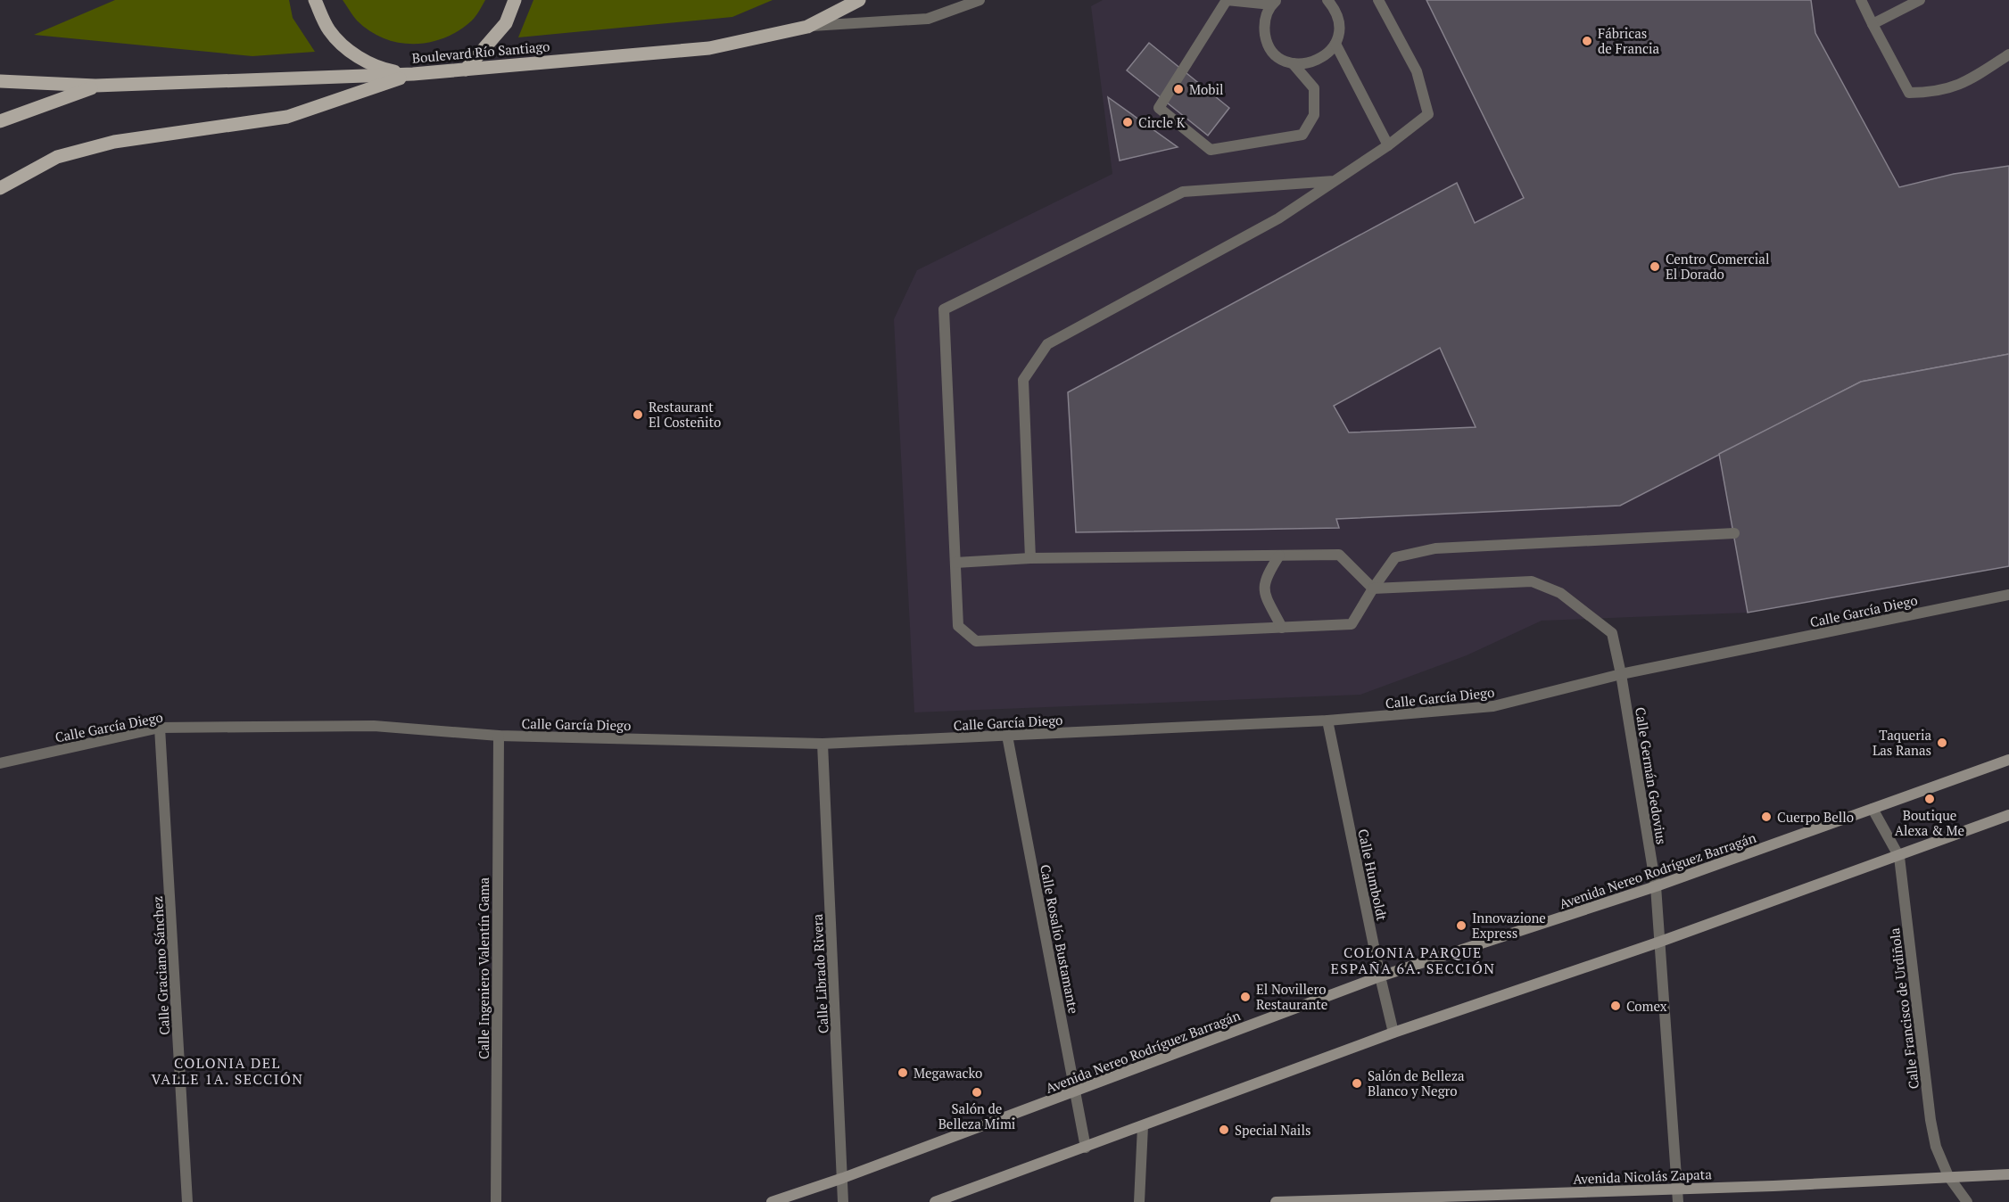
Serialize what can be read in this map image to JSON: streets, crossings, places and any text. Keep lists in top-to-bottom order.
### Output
{
  "streets": {
    "main road": ["Boulevard Río Santiago"],
    "street": [
      "Calle García Diego",
      "Calle Germán Gedovius",
      "Avenida Nereo Rodríguez Barragán",
      "Calle Humboldt",
      "Calle Rosalío Bustamante",
      "Calle Graciano Sánchez",
      "Calle Ingeniero Valentín Gama",
      "Calle Librado Rivera",
      "Calle Francisco de Urdiñola",
      "Avenida Nicolás Zapata"
    ]
  },
  "crossings": [
    ["Calle García Diego", "Calle Germán Gedovius"],
    ["Calle García Diego", "Calle Humboldt"],
    ["Calle García Diego", "Calle Rosalío Bustamante"],
    ["Calle García Diego", "Calle Graciano Sánchez"],
    ["Calle García Diego", "Calle Ingeniero Valentín Gama"],
    ["Calle García Diego", "Calle Librado Rivera"],
    ["Calle Germán Gedovius", "Avenida Nereo Rodríguez Barragán"],
    ["Calle Germán Gedovius", "Avenida Nicolás Zapata"],
    ["Avenida Nereo Rodríguez Barragán", "Calle Humboldt"],
    ["Avenida Nereo Rodríguez Barragán", "Calle Rosalío Bustamante"],
    ["Avenida Nereo Rodríguez Barragán", "Calle Librado Rivera"],
    ["Avenida Nereo Rodríguez Barragán", "Calle Francisco de Urdiñola"],
    ["Calle Francisco de Urdiñola", "Avenida Nicolás Zapata"]
  ],
  "districts": ["COLONIA PARQUE ESPAÑA 6A. SECCIÓN", "COLONIA DEL VALLE 1A. SECCIÓN"],
  "places": [
    "Fábricas de Francia",
    "Mobil",
    "Circle K",
    "Centro Comercial El Dorado",
    "Restaurant El Costeñito",
    "Taqueria Las Ranas",
    "Boutique Alexa & Me",
    "Cuerpo Bello",
    "Innovazione Express",
    "El Novillero Restaurante",
    "Comex",
    "Megawacko",
    "Salón de Belleza Blanco y Negro",
    "Salón de Belleza Mimi",
    "Special Nails"
  ]
}
